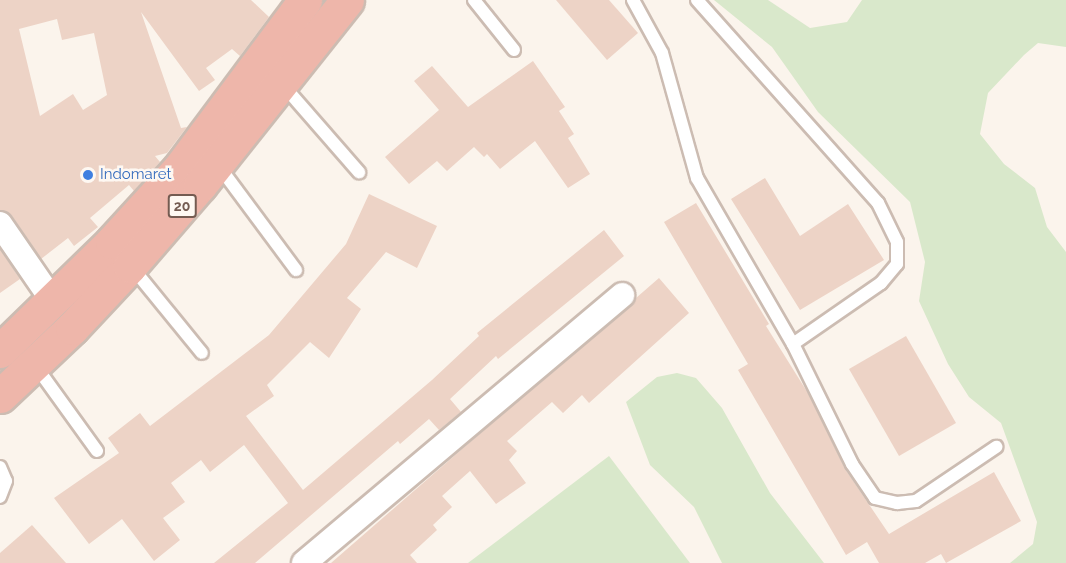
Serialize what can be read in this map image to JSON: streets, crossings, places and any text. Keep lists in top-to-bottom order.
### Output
{
  "streets": {
    "highway": ["20"]
  },
  "places": ["Indomaret"]
}
